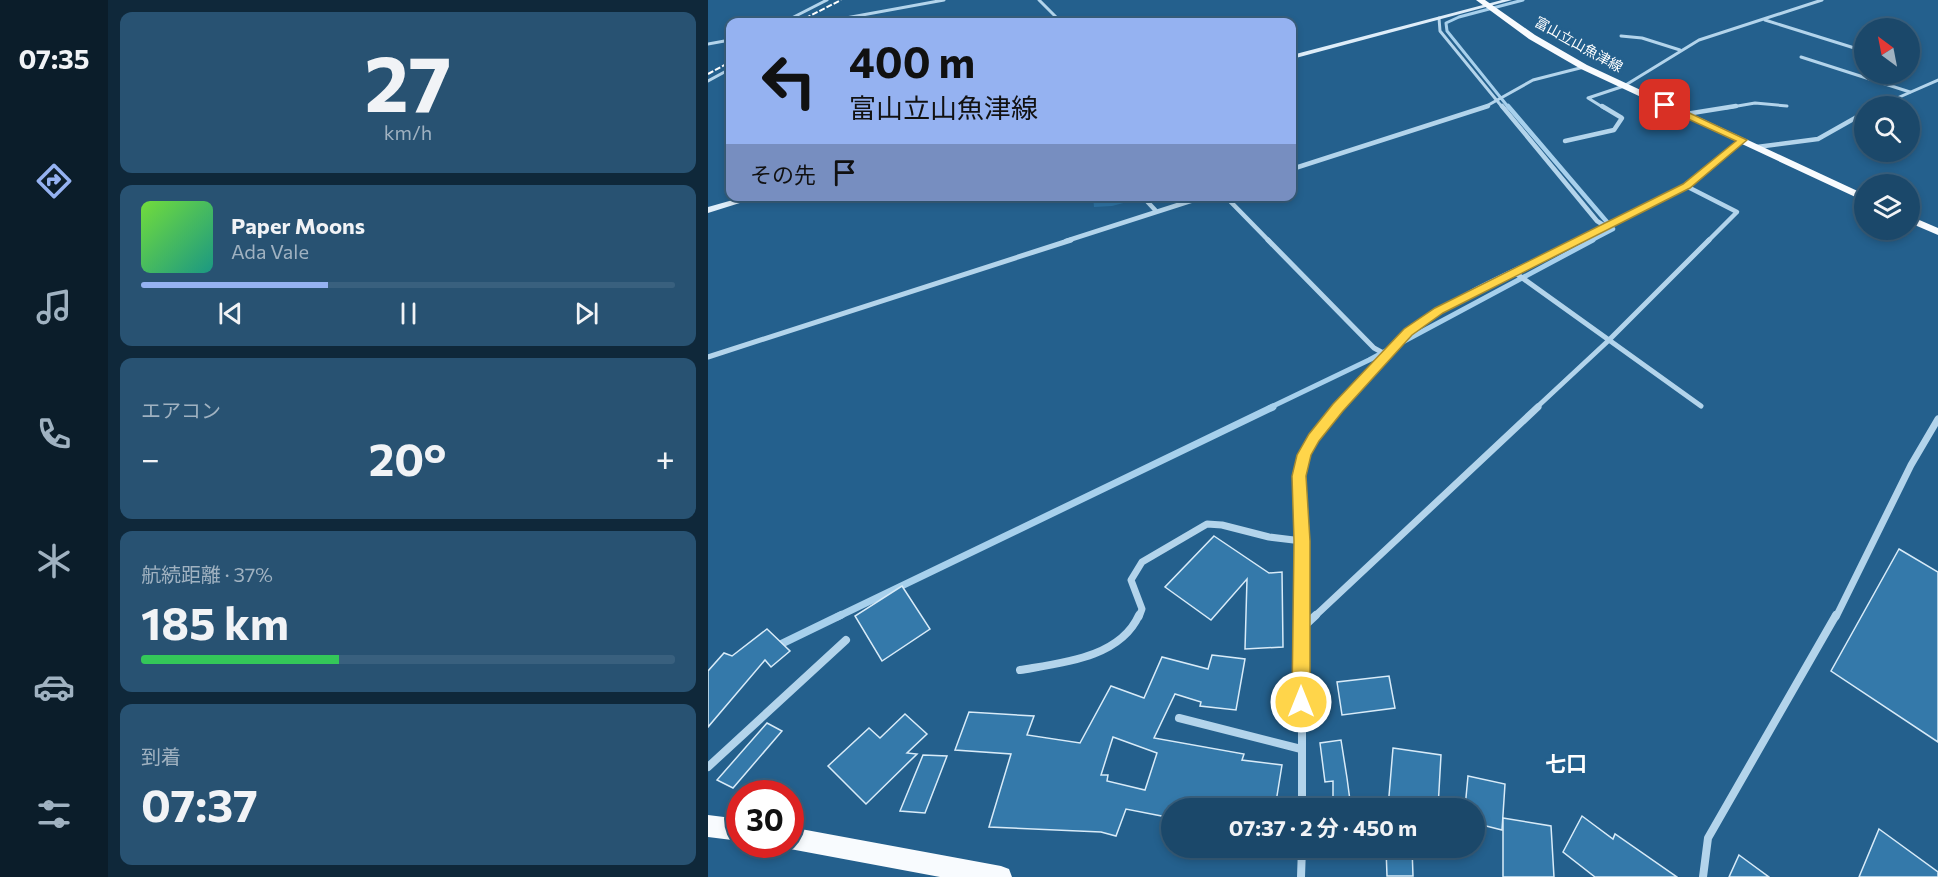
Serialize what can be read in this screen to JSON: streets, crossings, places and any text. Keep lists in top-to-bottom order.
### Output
{
  "streets": {
    "main road": ["富山立山魚津線"]
  },
  "districts": ["七口"],
  "north": "top left",
  "page": {
    "tabs": "07:35",
    "tile": [
      ["27", "km/h"],
      "エアコン",
      ["航続距離 · 37%", "185 km"],
      ["到着", "07:37"]
    ],
    "turn": ["400 m", "富山立山魚津線"],
    "then": "その先",
    "song": ["Paper Moons", "Ada Vale"],
    "heat": ["−", "20°", "+"],
    "limit": "30",
    "trip": "07:37 · 2 分 · 450 m"
  }
}
